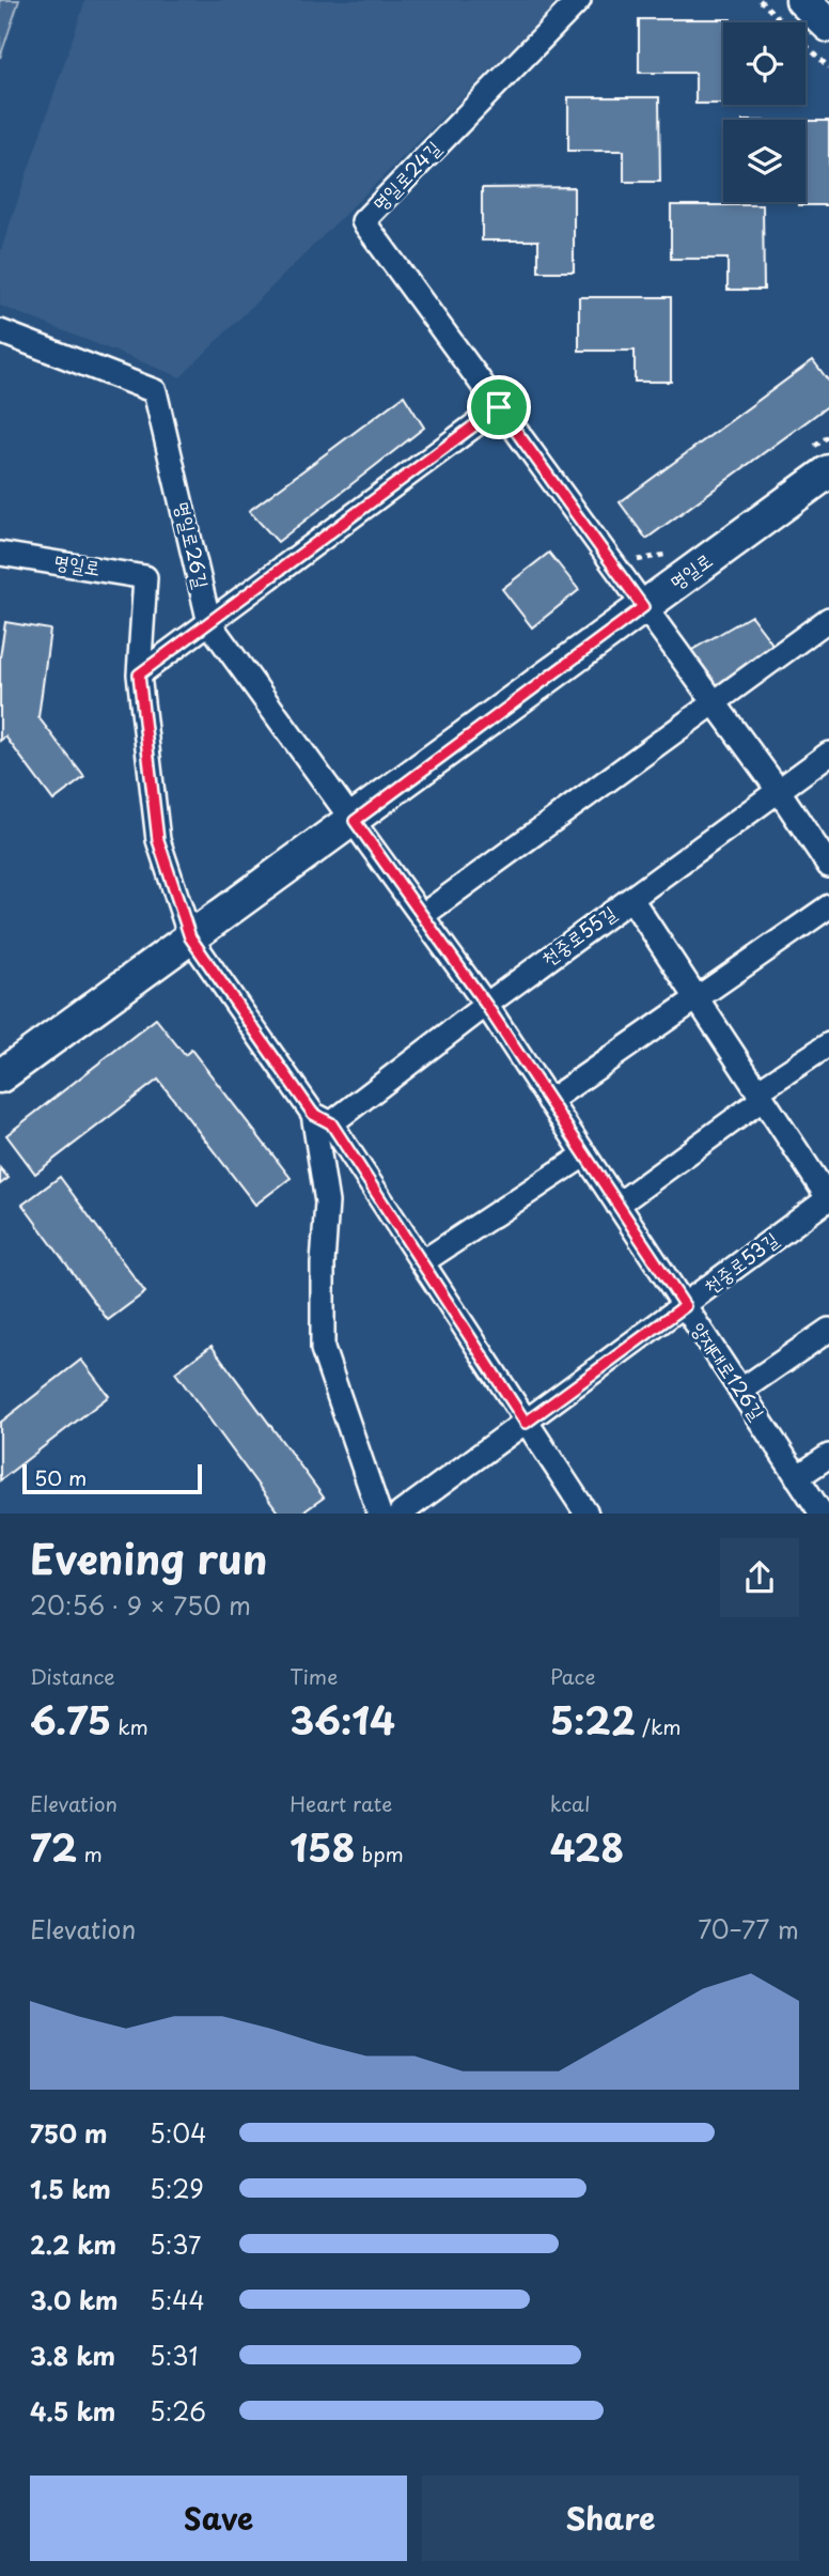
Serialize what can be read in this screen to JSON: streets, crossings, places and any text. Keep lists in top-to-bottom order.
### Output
{
  "streets": {
    "street": [
      "명일로24길",
      "명일로26길",
      "명일로",
      "천중로55길",
      "천중로53길",
      "양재대로126길"
    ]
  },
  "crossings": [
    ["명일로24길", "명일로"],
    ["명일로24길", "천중로55길"],
    ["명일로26길", "명일로"],
    ["명일로26길", "양재대로126길"],
    ["명일로", "양재대로126길"],
    ["천중로55길", "천중로53길"],
    ["천중로55길", "양재대로126길"],
    ["천중로53길", "양재대로126길"]
  ],
  "scale_bar": "50 m",
  "page": {
    "scale": "50 m",
    "heading": ["Evening run", "20:56 · 9 × 750 m"],
    "stats": [
      ["Distance", "6.75 km"],
      ["Time", "36:14"],
      ["Pace", "5:22 /km"],
      ["Elevation", "72 m"],
      ["Heart rate", "158 bpm"],
      ["kcal", "428"]
    ],
    "chart": ["Elevation", "70–77 m"],
    "list": [
      {
        "name": "750 m",
        "note": "5:04"
      },
      {
        "name": "1.5 km",
        "note": "5:29"
      },
      {
        "name": "2.2 km",
        "note": "5:37"
      },
      {
        "name": "3.0 km",
        "note": "5:44"
      },
      {
        "name": "3.8 km",
        "note": "5:31"
      },
      {
        "name": "4.5 km",
        "note": "5:26"
      }
    ],
    "buttons": ["Save", "Share"]
  }
}
